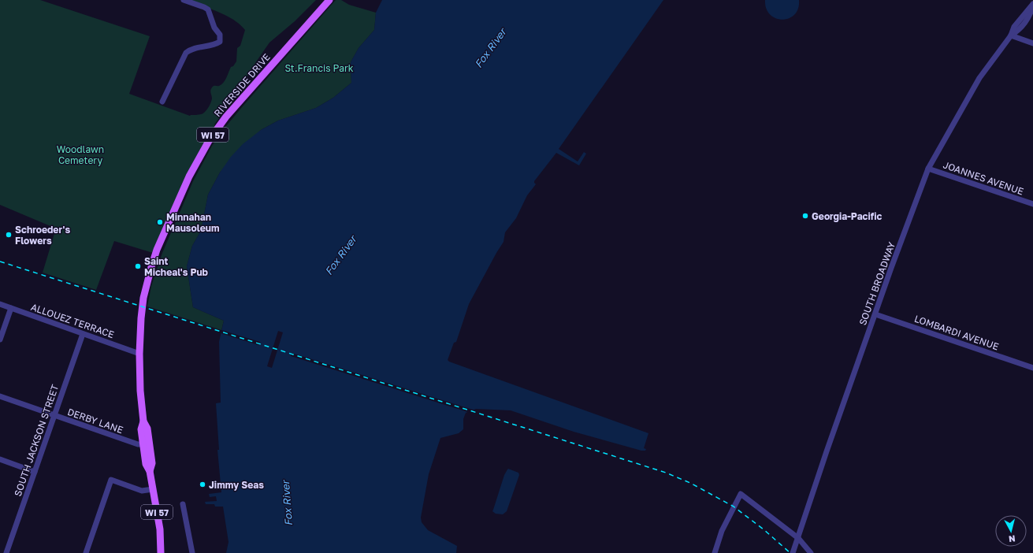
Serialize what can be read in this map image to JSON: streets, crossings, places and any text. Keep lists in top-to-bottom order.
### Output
{
  "streets": {
    "main road": ["RIVERSIDE DRIVE", "WI 57"],
    "street": [
      "JOANNES AVENUE",
      "SOUTH BROADWAY",
      "ALLOUEZ TERRACE",
      "LOMBARDI AVENUE",
      "DERBY LANE",
      "SOUTH JACKSON STREET"
    ]
  },
  "crossings": [
    ["RIVERSIDE DRIVE", "WI 57"],
    ["RIVERSIDE DRIVE", "ALLOUEZ TERRACE"],
    ["WI 57", "ALLOUEZ TERRACE"],
    ["WI 57", "DERBY LANE"],
    ["JOANNES AVENUE", "SOUTH BROADWAY"],
    ["SOUTH BROADWAY", "LOMBARDI AVENUE"],
    ["ALLOUEZ TERRACE", "SOUTH JACKSON STREET"],
    ["DERBY LANE", "SOUTH JACKSON STREET"]
  ],
  "water": ["Fox River"],
  "parks": ["St.Francis Park", "Woodlawn Cemetery"],
  "places": [
    "Georgia-Pacific",
    "Minnahan Mausoleum",
    "Schroeder's Flowers",
    "Saint Micheal's Pub",
    "Jimmy Seas"
  ],
  "north": "bottom"
}
